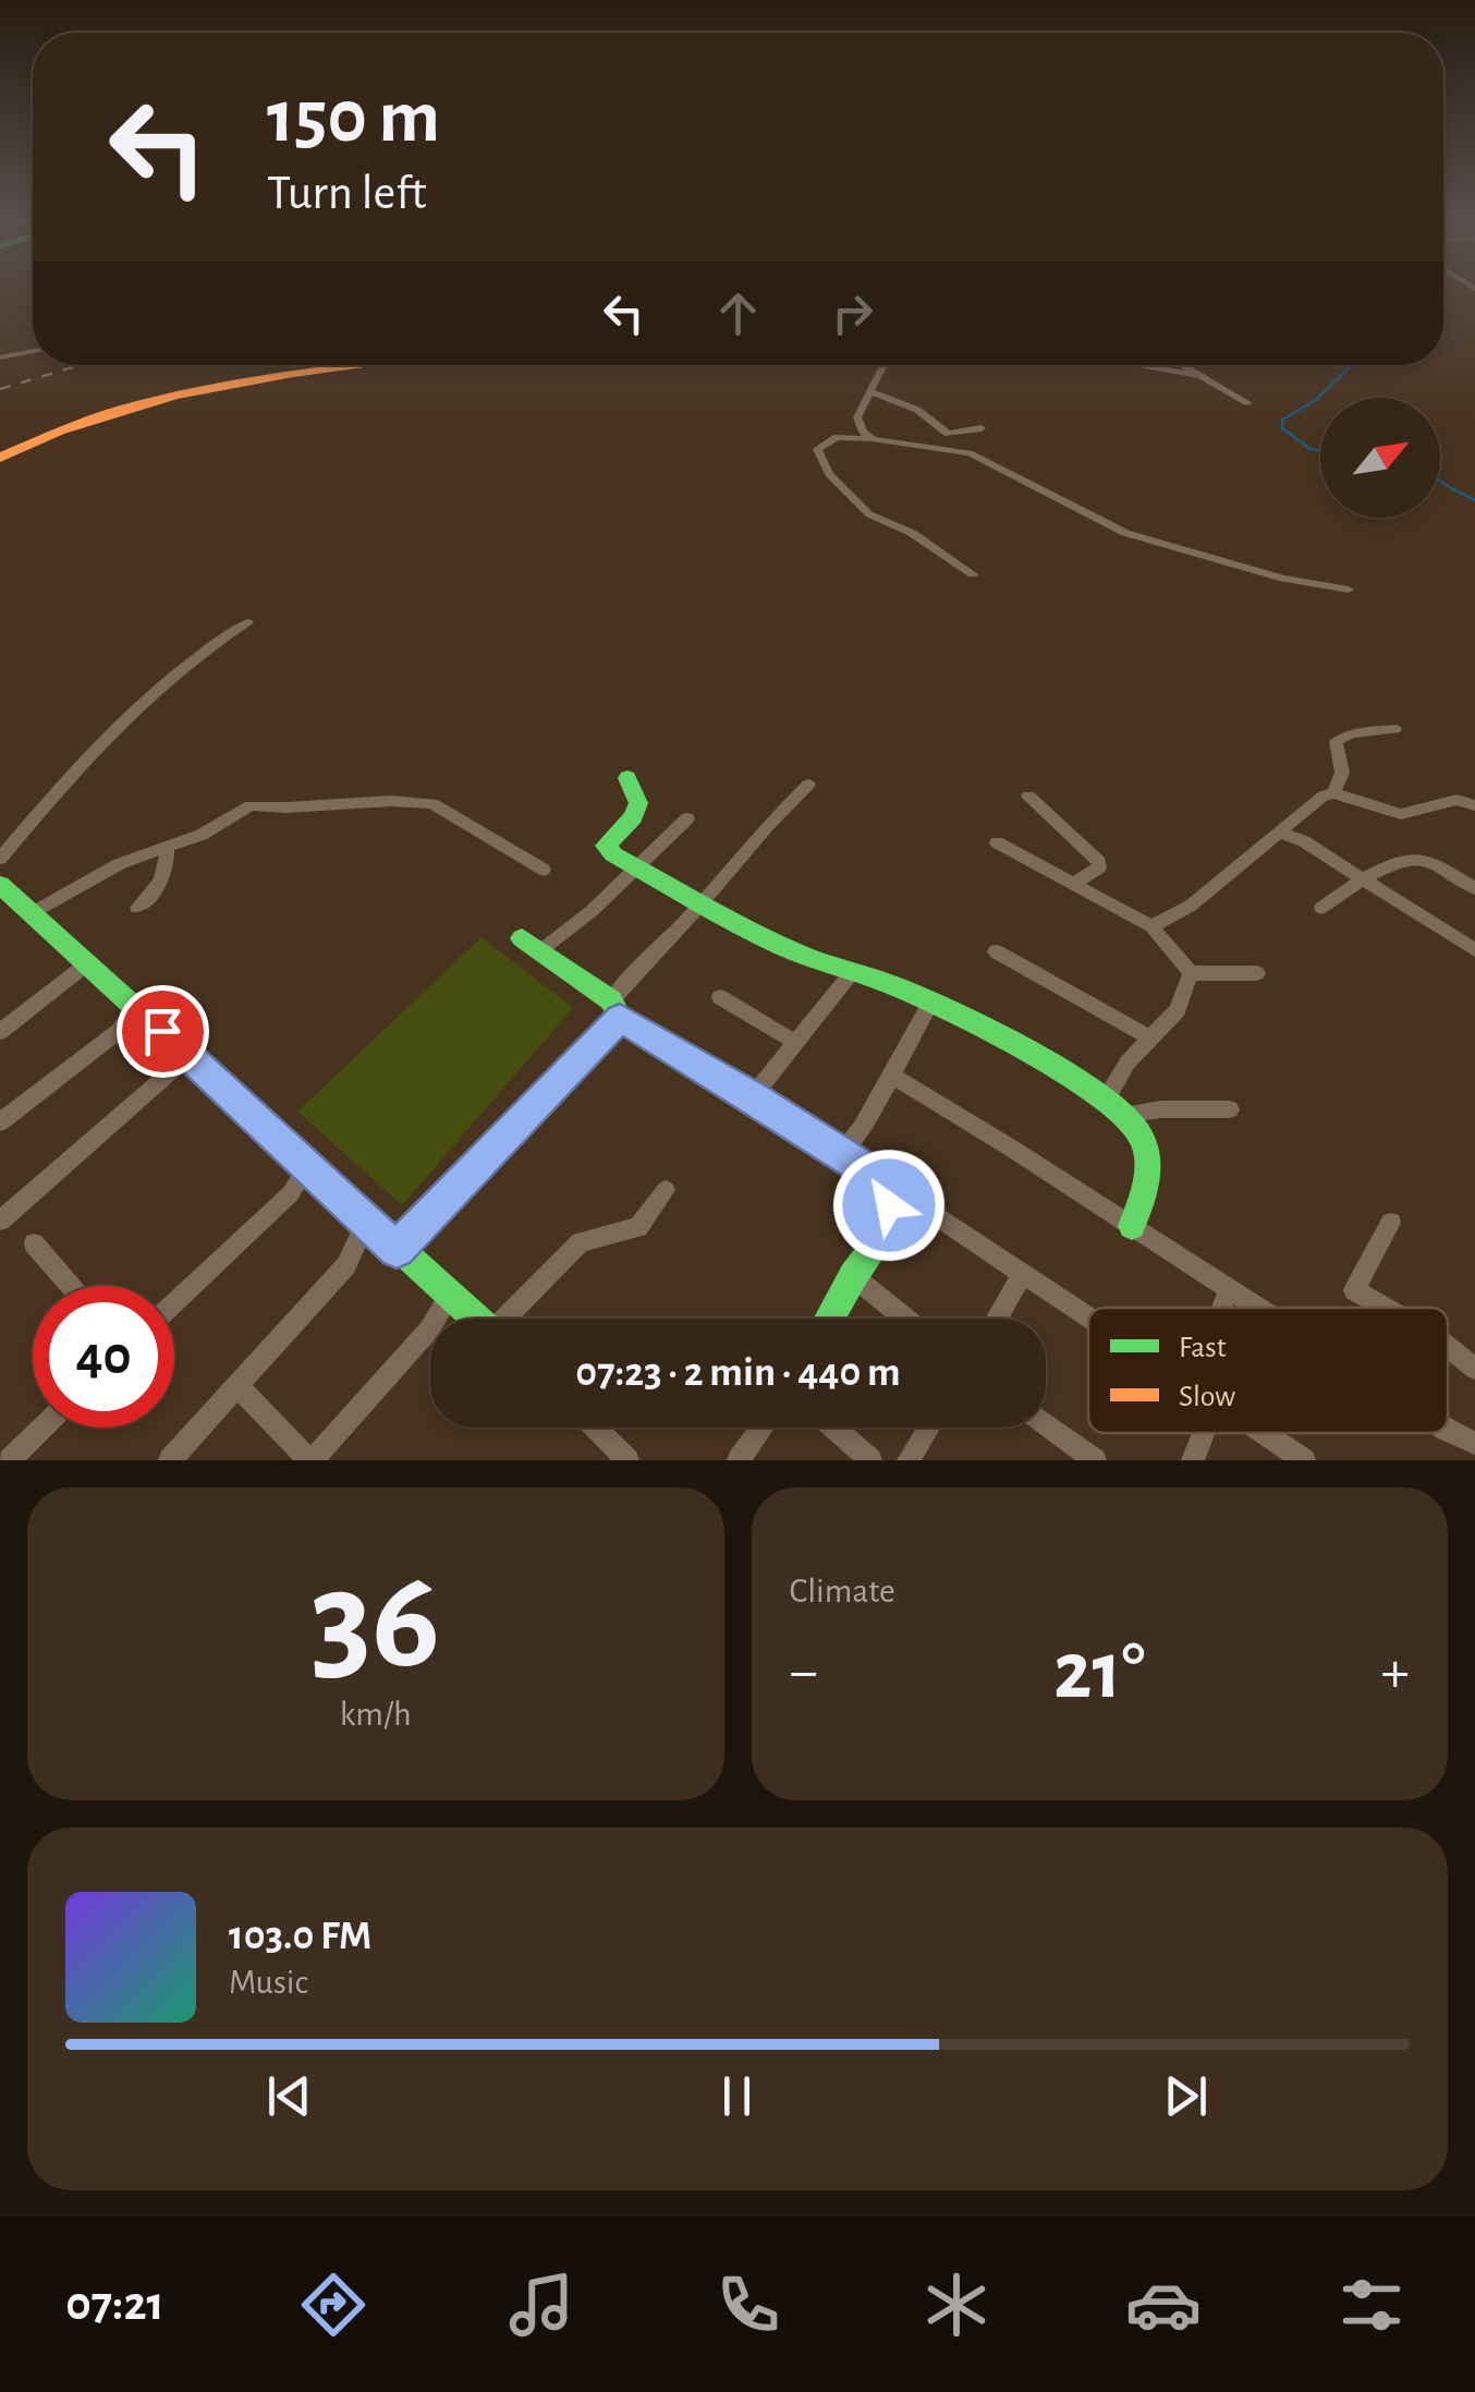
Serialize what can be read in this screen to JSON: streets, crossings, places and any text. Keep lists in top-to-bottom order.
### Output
{
  "legend": ["Fast", "Slow"],
  "north": "top right",
  "page": {
    "turn": ["150 m", "Turn left"],
    "limit": "40",
    "trip": "07:23 · 2 min · 440 m",
    "tile": [
      ["36", "km/h"],
      "Climate"
    ],
    "heat": ["−", "21°", "+"],
    "song": ["103.0 FM", "Music"],
    "tabs": "07:21"
  }
}
